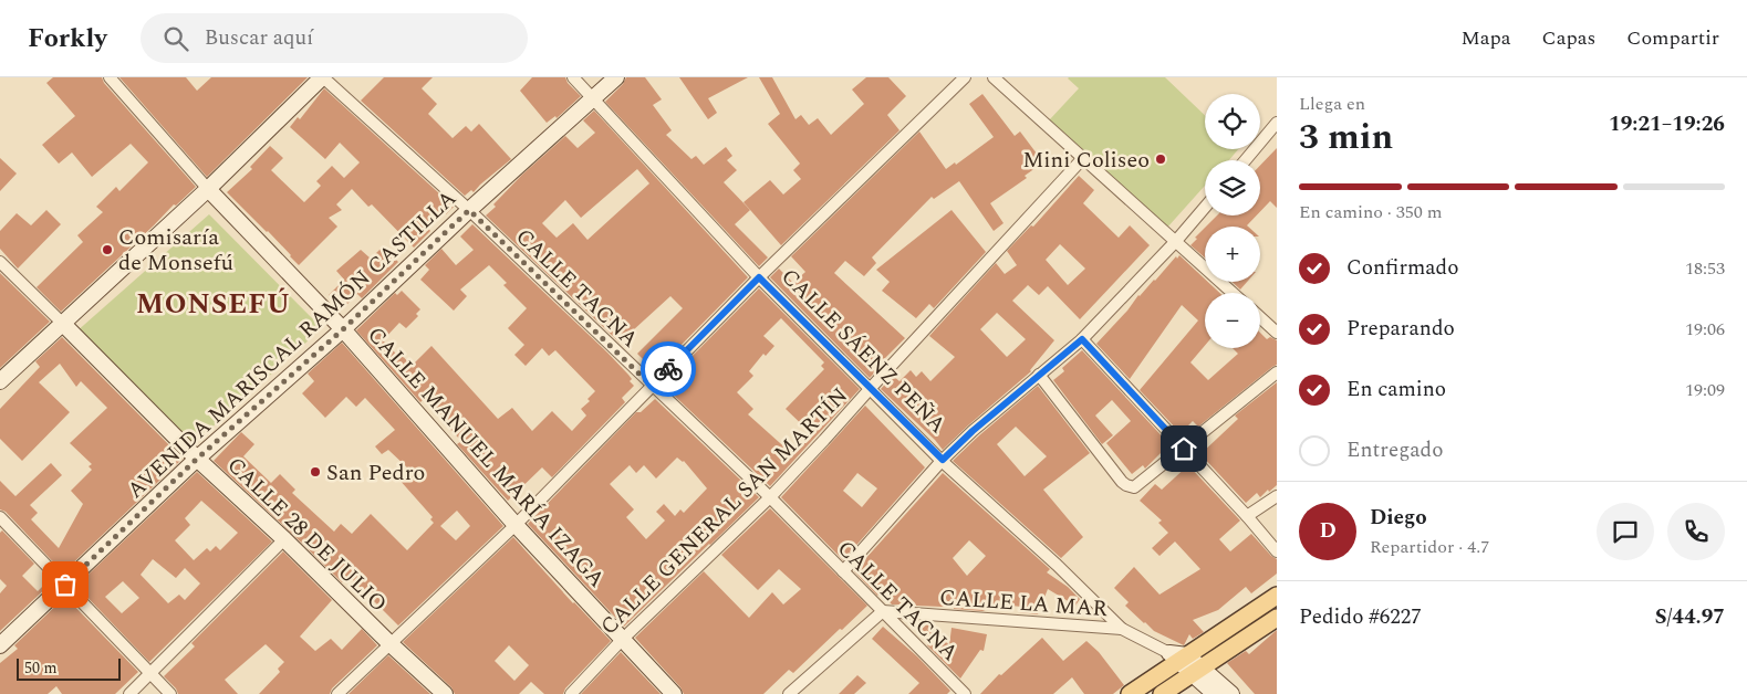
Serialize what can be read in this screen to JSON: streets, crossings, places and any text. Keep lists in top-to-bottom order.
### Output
{
  "streets": {
    "street": [
      "CALLE TACNA",
      "AVENIDA MARISCAL RAMÓN CASTILLA",
      "CALLE SÁENZ PEÑA",
      "CALLE MANUEL MARÍA IZAGA",
      "CALLE GENERAL SAN MARTÍN",
      "CALLE 28 DE JULIO",
      "CALLE LA MAR"
    ]
  },
  "crossings": [
    ["CALLE TACNA", "AVENIDA MARISCAL RAMÓN CASTILLA"],
    ["CALLE TACNA", "CALLE GENERAL SAN MARTÍN"],
    ["CALLE TACNA", "CALLE LA MAR"],
    ["AVENIDA MARISCAL RAMÓN CASTILLA", "CALLE SÁENZ PEÑA"],
    ["AVENIDA MARISCAL RAMÓN CASTILLA", "CALLE MANUEL MARÍA IZAGA"],
    ["AVENIDA MARISCAL RAMÓN CASTILLA", "CALLE 28 DE JULIO"],
    ["CALLE SÁENZ PEÑA", "CALLE GENERAL SAN MARTÍN"],
    ["CALLE SÁENZ PEÑA", "CALLE LA MAR"],
    ["CALLE MANUEL MARÍA IZAGA", "CALLE GENERAL SAN MARTÍN"]
  ],
  "districts": ["MONSEFÚ"],
  "places": ["Mini Coliseo", "Comisaría de Monsefú", "San Pedro"],
  "scale_bar": "50 m",
  "page": {
    "header": "Forkly",
    "search": "Buscar aquí",
    "nav": ["Mapa", "Capas", "Compartir"],
    "heading": ["3 min", "Llega en", "19:21–19:26"],
    "panel": [
      "Diego",
      "Repartidor · 4.7",
      "Pedido #6227",
      "S/44.97"
    ],
    "map_buttons": ["+", "−"],
    "bar": "En camino · 350 m",
    "list": [
      ["Confirmado", "18:53"],
      ["Preparando", "19:06"],
      ["En camino", "19:09"],
      "Entregado"
    ],
    "round": "D",
    "scale": "50 m"
  }
}
